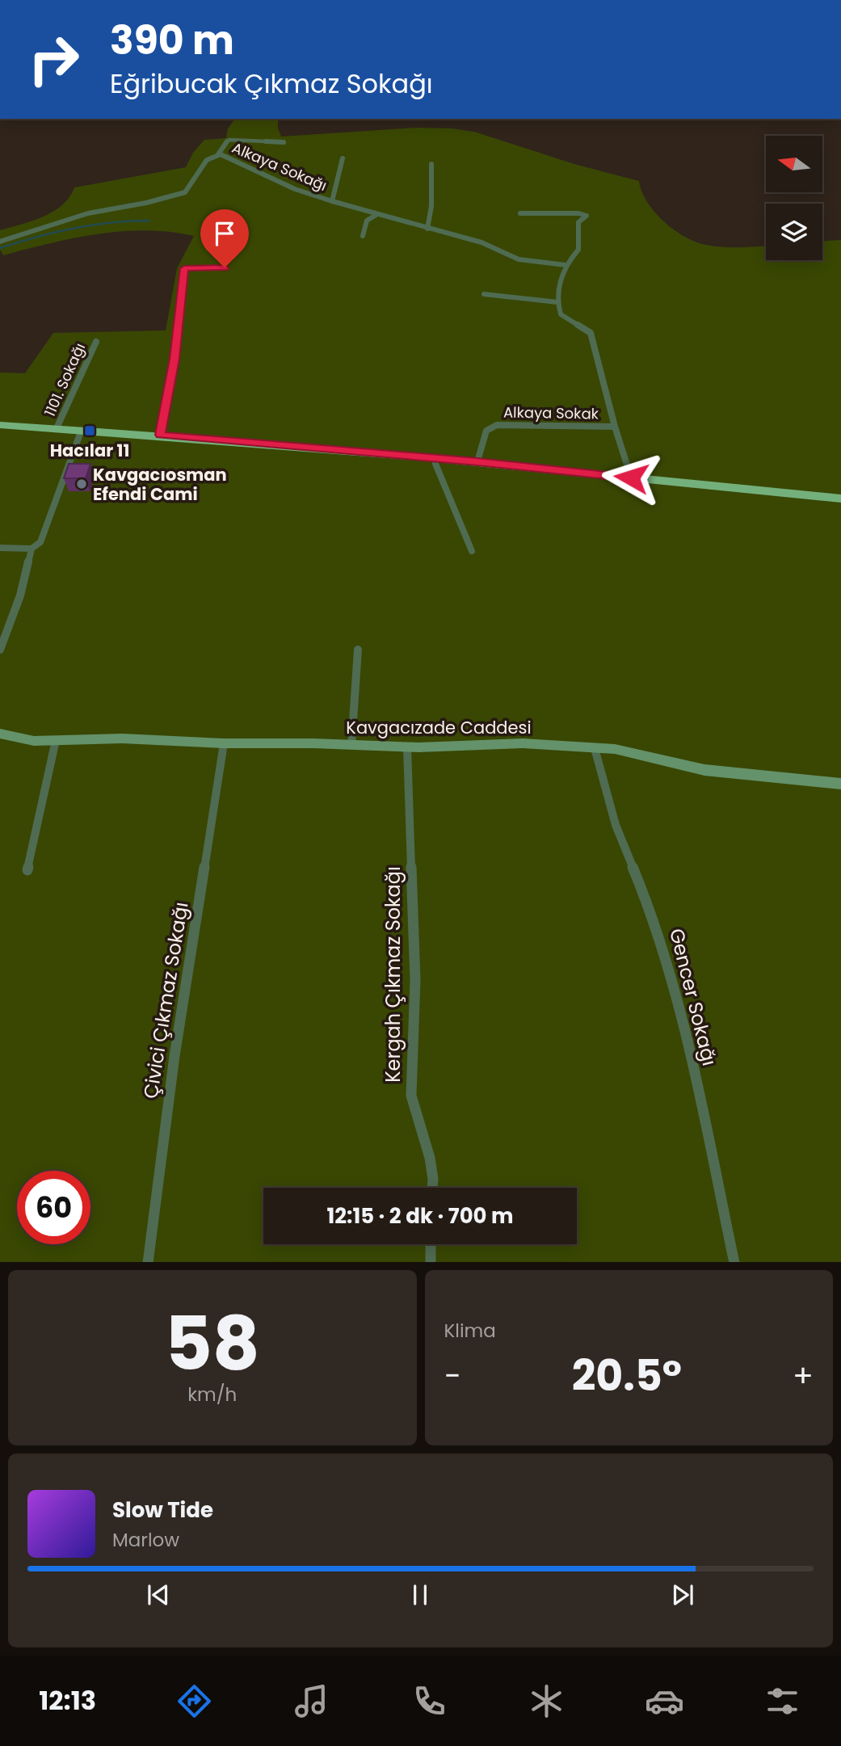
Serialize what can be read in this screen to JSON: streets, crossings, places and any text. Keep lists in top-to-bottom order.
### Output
{
  "streets": {
    "street": [
      "Alkaya Sokağı",
      "1101. Sokağı",
      "Alkaya Sokak",
      "Kavgacızade Caddesi",
      "Kergah Çıkmaz Sokağı",
      "Gencer Sokağı",
      "Çivici Çıkmaz Sokağı"
    ]
  },
  "crossings": [
    ["Kavgacızade Caddesi", "Kergah Çıkmaz Sokağı"],
    ["Kavgacızade Caddesi", "Gencer Sokağı"],
    ["Kavgacızade Caddesi", "Çivici Çıkmaz Sokağı"]
  ],
  "places": {
    "transit": ["Hacılar 11"],
    "other": ["Kavgacıosman Efendi Cami"]
  },
  "north": "left",
  "page": {
    "turn": ["390 m", "Eğribucak Çıkmaz Sokağı"],
    "limit": "60",
    "trip": "12:15 · 2 dk · 700 m",
    "tile": [
      ["58", "km/h"],
      "Klima"
    ],
    "heat": ["−", "20.5°", "+"],
    "song": ["Slow Tide", "Marlow"],
    "tabs": "12:13"
  }
}
